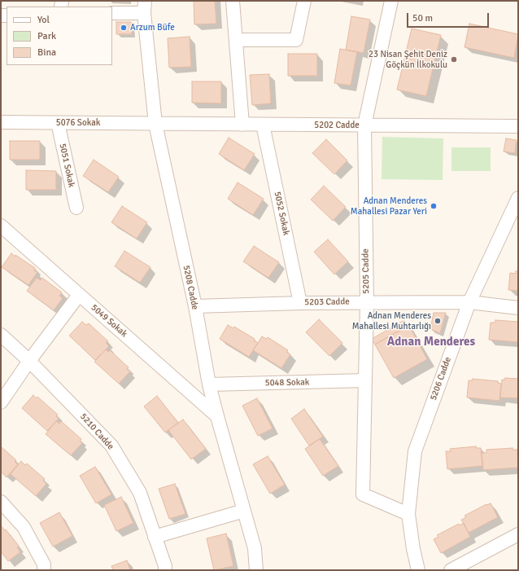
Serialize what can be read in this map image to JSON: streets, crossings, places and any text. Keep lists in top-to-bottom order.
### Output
{
  "streets": {
    "street": [
      "5076 Sokak",
      "5202 Cadde",
      "5051 Sokak",
      "5052 Sokak",
      "5205 Cadde",
      "5208 Cadde",
      "5203 Cadde",
      "5049 Sokak",
      "5206 Cadde",
      "5048 Sokak",
      "5210 Cadde"
    ]
  },
  "crossings": [
    ["5076 Sokak", "5202 Cadde"],
    ["5076 Sokak", "5051 Sokak"],
    ["5076 Sokak", "5208 Cadde"],
    ["5202 Cadde", "5052 Sokak"],
    ["5202 Cadde", "5205 Cadde"],
    ["5202 Cadde", "5208 Cadde"],
    ["5052 Sokak", "5203 Cadde"],
    ["5205 Cadde", "5203 Cadde"],
    ["5205 Cadde", "5206 Cadde"],
    ["5205 Cadde", "5048 Sokak"],
    ["5208 Cadde", "5203 Cadde"],
    ["5208 Cadde", "5049 Sokak"],
    ["5208 Cadde", "5048 Sokak"],
    ["5203 Cadde", "5206 Cadde"]
  ],
  "districts": ["Adnan Menderes"],
  "places": [
    "Arzum Büfe",
    "23 Nisan Şehit Deniz Göçkün İlkokulu",
    "Adnan Menderes Mahallesi Pazar Yeri",
    "Adnan Menderes Mahallesi Muhtarlığı"
  ],
  "legend": ["Yol", "Park", "Bina"],
  "scale_bar": "50 m"
}
